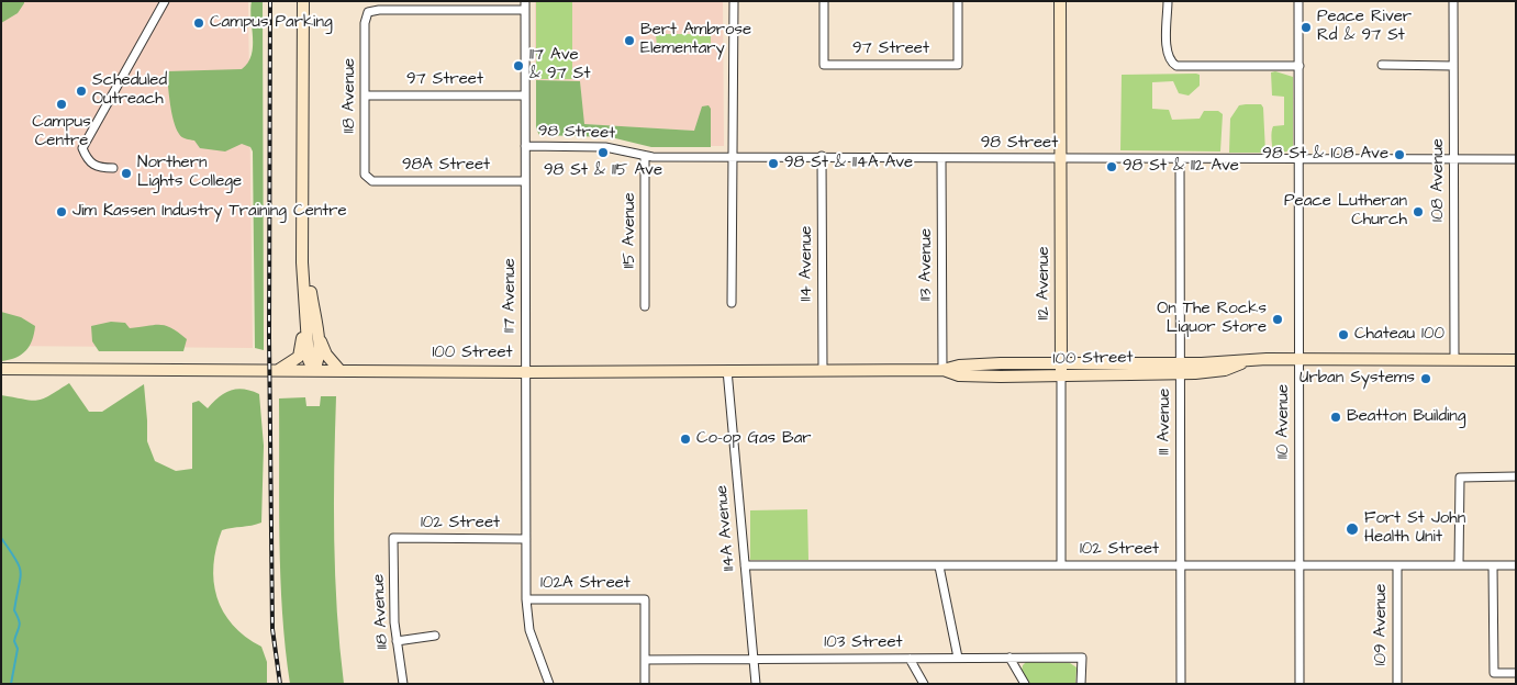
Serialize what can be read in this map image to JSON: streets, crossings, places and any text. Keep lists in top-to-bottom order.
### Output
{
  "streets": {
    "main road": ["112 Avenue", "100 Street"],
    "street": [
      "97 Street",
      "118 Avenue",
      "98 Street",
      "98A Street",
      "108 Avenue",
      "115 Avenue",
      "114 Avenue",
      "113 Avenue",
      "117 Avenue",
      "111 Avenue",
      "110 Avenue",
      "102 Street",
      "114A Avenue",
      "102A Street",
      "109 Avenue",
      "103 Street"
    ]
  },
  "crossings": [
    ["97 Street", "118 Avenue"],
    ["97 Street", "117 Avenue"],
    ["118 Avenue", "98A Street"],
    ["118 Avenue", "117 Avenue"],
    ["118 Avenue", "102 Street"],
    ["98 Street", "108 Avenue"],
    ["98 Street", "115 Avenue"],
    ["98 Street", "114 Avenue"],
    ["98 Street", "113 Avenue"],
    ["98 Street", "112 Avenue"],
    ["98 Street", "117 Avenue"],
    ["98 Street", "111 Avenue"],
    ["98 Street", "110 Avenue"],
    ["98A Street", "117 Avenue"],
    ["108 Avenue", "100 Street"],
    ["114 Avenue", "100 Street"],
    ["113 Avenue", "100 Street"],
    ["112 Avenue", "100 Street"],
    ["112 Avenue", "102 Street"],
    ["117 Avenue", "100 Street"],
    ["117 Avenue", "102 Street"],
    ["117 Avenue", "102A Street"],
    ["100 Street", "111 Avenue"],
    ["100 Street", "110 Avenue"],
    ["100 Street", "114A Avenue"],
    ["111 Avenue", "102 Street"],
    ["110 Avenue", "102 Street"],
    ["102 Street", "114A Avenue"],
    ["102 Street", "109 Avenue"],
    ["114A Avenue", "103 Street"],
    ["102A Street", "103 Street"]
  ],
  "places": [
    "Campus Parking",
    "Peace River Rd & 97 St",
    "Bert Ambrose Elementary",
    "117 Ave & 97 St",
    "Scheduled Outreach",
    "Campus Centre",
    "98 St & 115 Ave",
    "98 St & 108 Ave",
    "98 St & 114A Ave",
    "98 St & 112 Ave",
    "Northern Lights College",
    "Jim Kassen Industry Training Centre",
    "Peace Lutheran Church",
    "On The Rocks Liquor Store",
    "Chateau 100",
    "Urban Systems",
    "Beatton Building",
    "Co-op Gas Bar",
    "Fort St John Health Unit"
  ]
}
